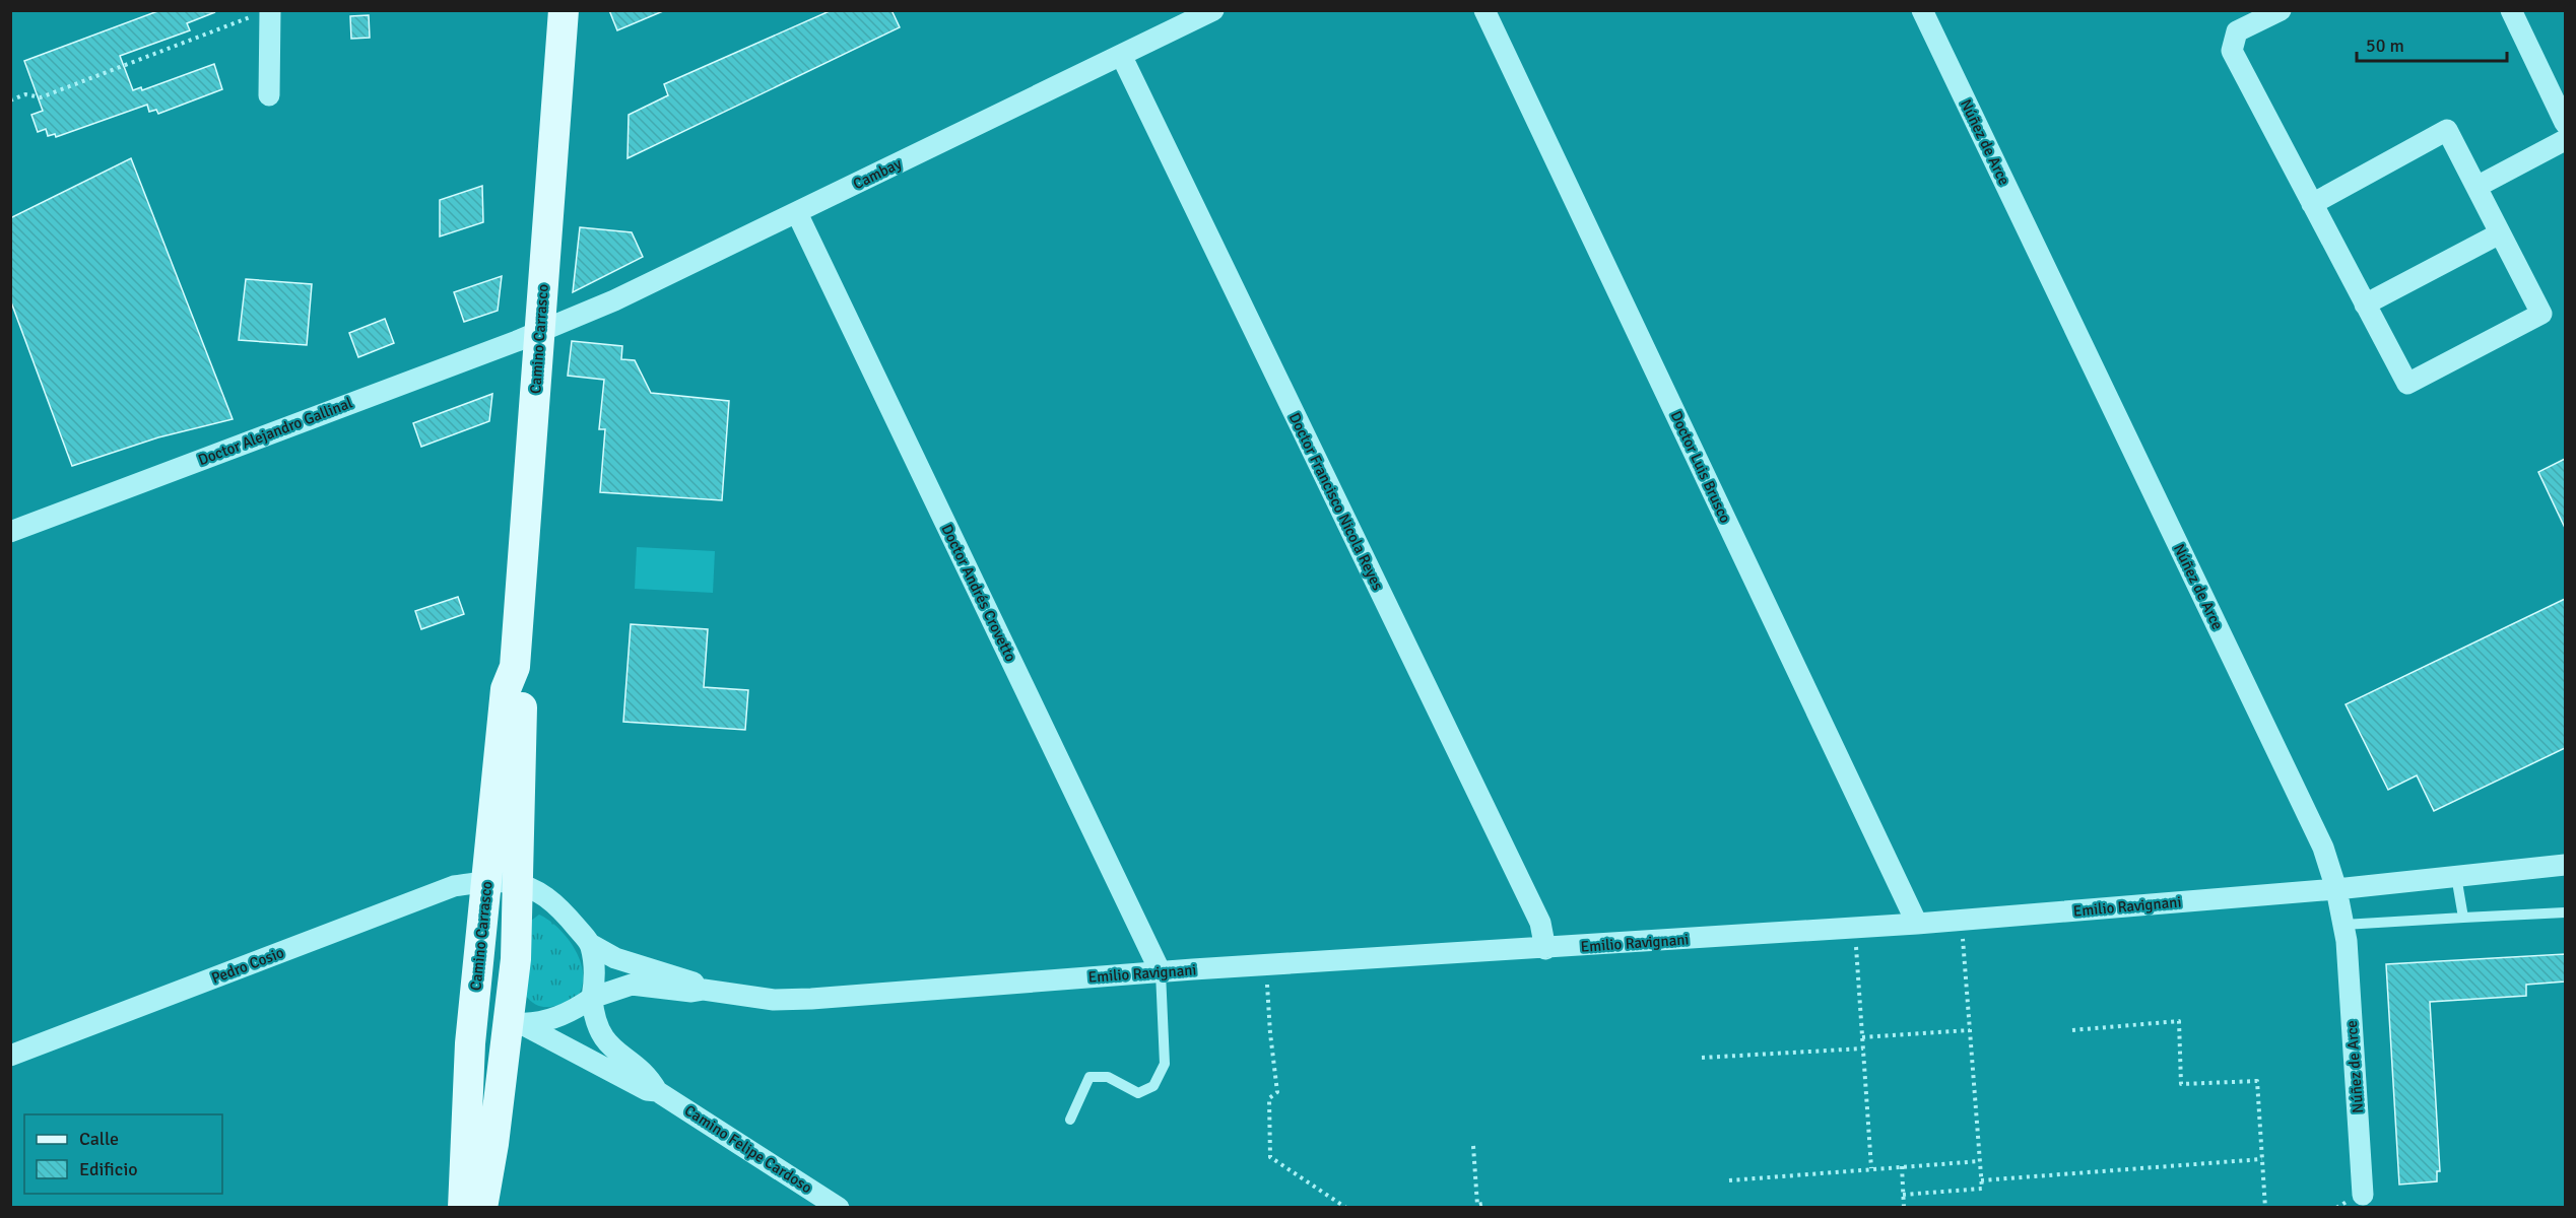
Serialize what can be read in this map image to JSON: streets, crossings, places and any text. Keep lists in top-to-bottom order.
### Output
{
  "streets": {
    "main road": ["Camino Carrasco"],
    "street": [
      "Núñez de Arce",
      "Cambay",
      "Doctor Alejandro Gallinal",
      "Doctor Luis Brusco",
      "Doctor Francisco Nicola Reyes",
      "Doctor Andrés Crovetto",
      "Emilio Ravignani",
      "Pedro Cosio",
      "Camino Felipe Cardoso"
    ]
  },
  "crossings": [
    ["Núñez de Arce", "Emilio Ravignani"],
    ["Cambay", "Camino Carrasco"],
    ["Cambay", "Doctor Alejandro Gallinal"],
    ["Cambay", "Doctor Francisco Nicola Reyes"],
    ["Cambay", "Doctor Andrés Crovetto"],
    ["Camino Carrasco", "Doctor Alejandro Gallinal"],
    ["Camino Carrasco", "Emilio Ravignani"],
    ["Camino Carrasco", "Pedro Cosio"],
    ["Camino Carrasco", "Camino Felipe Cardoso"],
    ["Doctor Luis Brusco", "Emilio Ravignani"],
    ["Doctor Francisco Nicola Reyes", "Emilio Ravignani"],
    ["Doctor Andrés Crovetto", "Emilio Ravignani"],
    ["Emilio Ravignani", "Pedro Cosio"],
    ["Emilio Ravignani", "Camino Felipe Cardoso"]
  ],
  "legend": ["Calle", "Edificio"],
  "scale_bar": "50 m"
}
